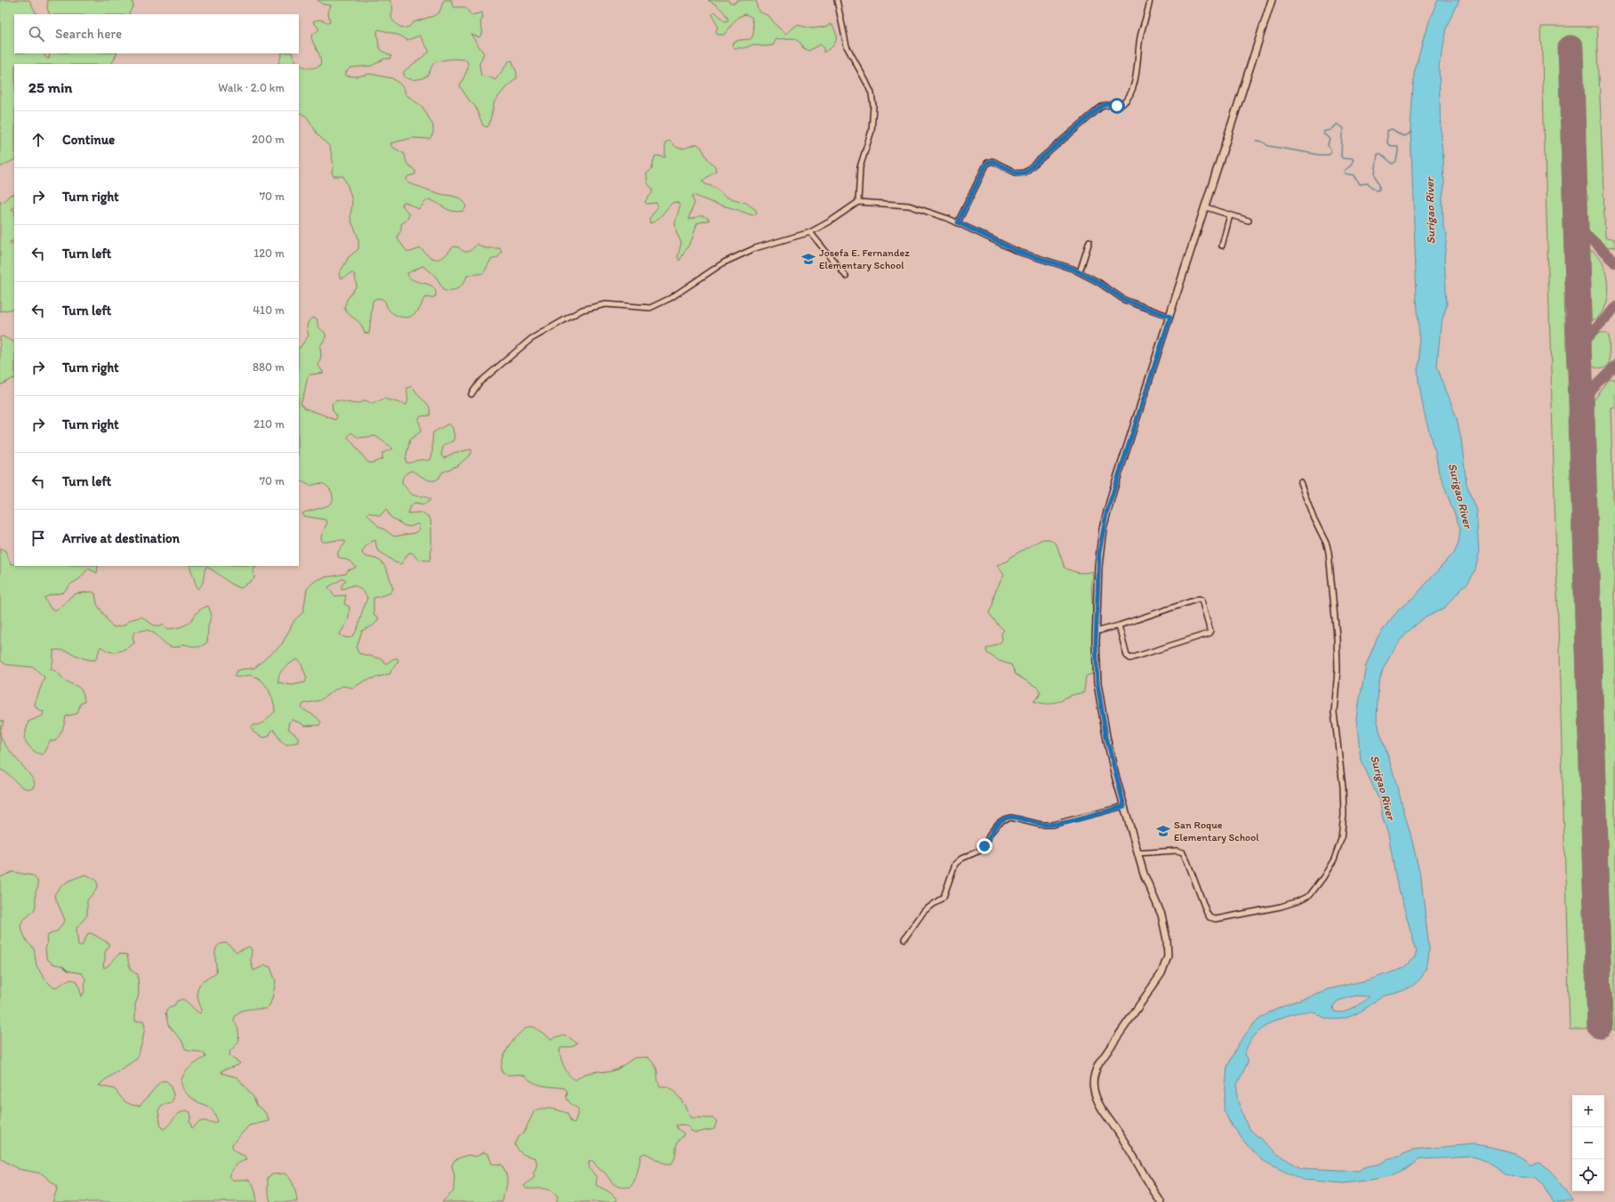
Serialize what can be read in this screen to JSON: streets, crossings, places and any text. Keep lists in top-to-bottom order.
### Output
{
  "water": ["Surigao River"],
  "places": {
    "school or university": ["Josefa E. Fernandez Elementary School", "San Roque Elementary School"]
  },
  "page": {
    "search": "Search here",
    "heading": ["25 min", "Walk · 2.0 km"],
    "list": [
      ["Continue", "200 m"],
      ["Turn right", "70 m"],
      ["Turn left", "120 m"],
      ["Turn left", "410 m"],
      ["Turn right", "880 m"],
      ["Turn right", "210 m"],
      ["Turn left", "70 m"],
      "Arrive at destination"
    ],
    "map_buttons": ["+", "−"]
  }
}
